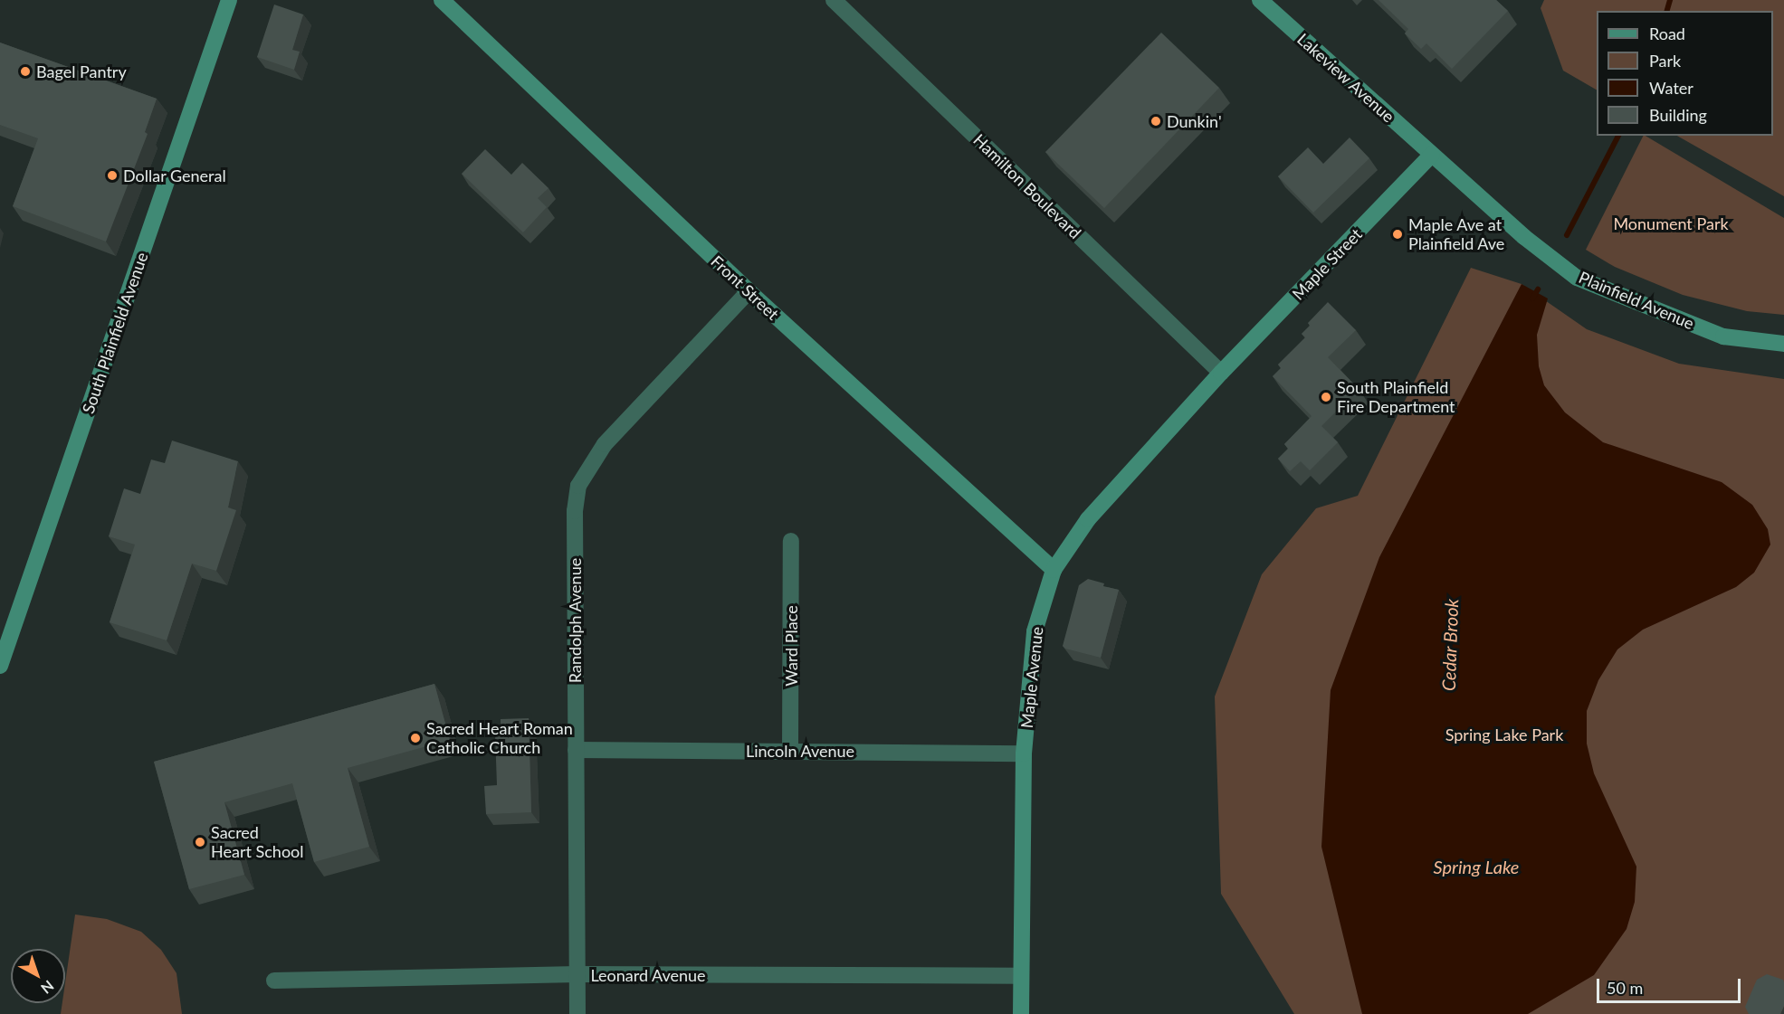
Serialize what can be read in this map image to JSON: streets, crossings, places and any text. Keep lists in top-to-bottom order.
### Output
{
  "streets": {
    "street": [
      "Lakeview Avenue",
      "Hamilton Boulevard",
      "Maple Street",
      "Front Street",
      "Plainfield Avenue",
      "South Plainfield Avenue",
      "Randolph Avenue",
      "Ward Place",
      "Maple Avenue",
      "Lincoln Avenue",
      "Leonard Avenue"
    ]
  },
  "crossings": [
    ["Lakeview Avenue", "Maple Street"],
    ["Lakeview Avenue", "Plainfield Avenue"],
    ["Hamilton Boulevard", "Maple Street"],
    ["Hamilton Boulevard", "Maple Avenue"],
    ["Maple Street", "Plainfield Avenue"],
    ["Maple Street", "Maple Avenue"],
    ["Front Street", "Randolph Avenue"],
    ["Front Street", "Maple Avenue"],
    ["Randolph Avenue", "Lincoln Avenue"],
    ["Randolph Avenue", "Leonard Avenue"],
    ["Ward Place", "Lincoln Avenue"],
    ["Maple Avenue", "Lincoln Avenue"],
    ["Maple Avenue", "Leonard Avenue"]
  ],
  "water": ["Cedar Brook", "Spring Lake"],
  "parks": ["Monument Park", "Spring Lake Park"],
  "places": [
    "Bagel Pantry",
    "Dunkin'",
    "Dollar General",
    "Maple Ave at Plainfield Ave",
    "South Plainfield Fire Department",
    "Sacred Heart Roman Catholic Church",
    "Sacred Heart School"
  ],
  "legend": [
    "Road",
    "Park",
    "Water",
    "Building"
  ],
  "scale_bar": "50 m",
  "north": "bottom right"
}
